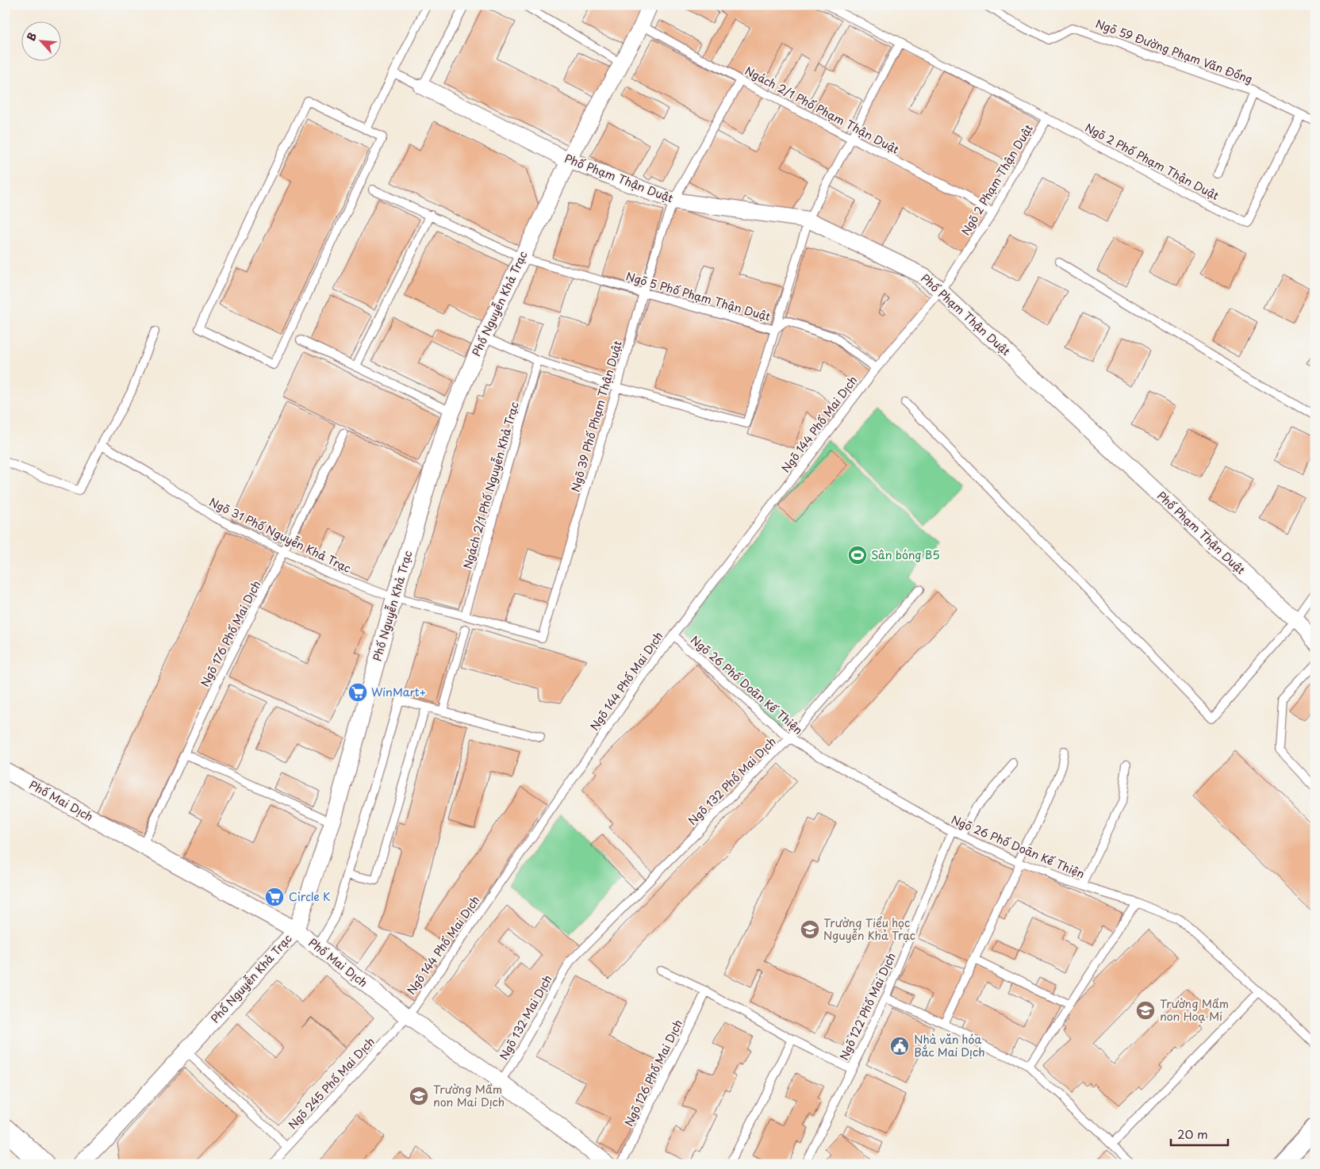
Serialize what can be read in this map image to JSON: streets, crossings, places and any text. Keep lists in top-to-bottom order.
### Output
{
  "streets": {
    "street": ["Phố Phạm Thận Duật", "Phố Nguyễn Khả Trạc", "Phố Mai Dịch"],
    "lane": [
      "Ngõ 59 Đường Phạm Văn Đồng",
      "Ngách 2/1 Phố Phạm Thận Duật",
      "Ngõ 2 Phố Phạm Thận Duật",
      "Ngõ 2 Phạm Thận Duật",
      "Ngõ 5 Phố Phạm Thận Duật",
      "Ngõ 39 Phố Phạm Thận Duật",
      "Ngõ 144 Phố Mai Dịch",
      "Ngách 2/1 Phố Nguyễn Khả Trạc",
      "Ngõ 31 Phố Nguyễn Khả Trạc",
      "Ngõ 176 Phố Mai Dịch",
      "Ngõ 26 Phố Doãn Kế Thiện",
      "Ngõ 132 Phố Mai Dịch",
      "Ngõ 122 Phố Mai Dịch",
      "Ngõ 132 Mai Dịch",
      "Ngõ 126 Phố Mai Dịch",
      "Ngõ 245 Phố Mai Dịch"
    ]
  },
  "crossings": [
    ["Ngõ 59 Đường Phạm Văn Đồng", "Ngõ 2 Phố Phạm Thận Duật"],
    ["Ngách 2/1 Phố Phạm Thận Duật", "Ngõ 2 Phạm Thận Duật"],
    ["Ngách 2/1 Phố Phạm Thận Duật", "Phố Nguyễn Khả Trạc"],
    ["Ngách 2/1 Phố Phạm Thận Duật", "Ngõ 39 Phố Phạm Thận Duật"],
    ["Ngõ 2 Phố Phạm Thận Duật", "Ngõ 2 Phạm Thận Duật"],
    ["Phố Phạm Thận Duật", "Ngõ 2 Phạm Thận Duật"],
    ["Phố Phạm Thận Duật", "Phố Nguyễn Khả Trạc"],
    ["Phố Phạm Thận Duật", "Ngõ 39 Phố Phạm Thận Duật"],
    ["Ngõ 5 Phố Phạm Thận Duật", "Phố Nguyễn Khả Trạc"],
    ["Ngõ 5 Phố Phạm Thận Duật", "Ngõ 39 Phố Phạm Thận Duật"],
    ["Ngõ 5 Phố Phạm Thận Duật", "Ngõ 144 Phố Mai Dịch"],
    ["Phố Nguyễn Khả Trạc", "Ngõ 31 Phố Nguyễn Khả Trạc"],
    ["Phố Nguyễn Khả Trạc", "Phố Mai Dịch"],
    ["Ngõ 39 Phố Phạm Thận Duật", "Ngõ 31 Phố Nguyễn Khả Trạc"],
    ["Ngõ 144 Phố Mai Dịch", "Ngõ 26 Phố Doãn Kế Thiện"],
    ["Ngõ 144 Phố Mai Dịch", "Phố Mai Dịch"],
    ["Ngõ 144 Phố Mai Dịch", "Ngõ 245 Phố Mai Dịch"],
    ["Ngách 2/1 Phố Nguyễn Khả Trạc", "Ngõ 31 Phố Nguyễn Khả Trạc"],
    ["Ngõ 31 Phố Nguyễn Khả Trạc", "Ngõ 176 Phố Mai Dịch"],
    ["Ngõ 176 Phố Mai Dịch", "Phố Mai Dịch"],
    ["Ngõ 26 Phố Doãn Kế Thiện", "Ngõ 132 Phố Mai Dịch"],
    ["Ngõ 26 Phố Doãn Kế Thiện", "Ngõ 122 Phố Mai Dịch"],
    ["Ngõ 132 Phố Mai Dịch", "Ngõ 132 Mai Dịch"],
    ["Phố Mai Dịch", "Ngõ 132 Mai Dịch"],
    ["Phố Mai Dịch", "Ngõ 245 Phố Mai Dịch"]
  ],
  "places": {
    "sports": ["Sân bóng B5"],
    "supermarket": ["WinMart+", "Circle K"],
    "school or university": ["Trường Tiểu học Nguyễn Khả Trạc", "Trường Mầm non Hoạ Mi", "Trường Mầm non Mai Dịch"],
    "public building": ["Nhà văn hóa Bắc Mai Dịch"]
  },
  "scale_bar": "20 m",
  "north": "top left"
}
